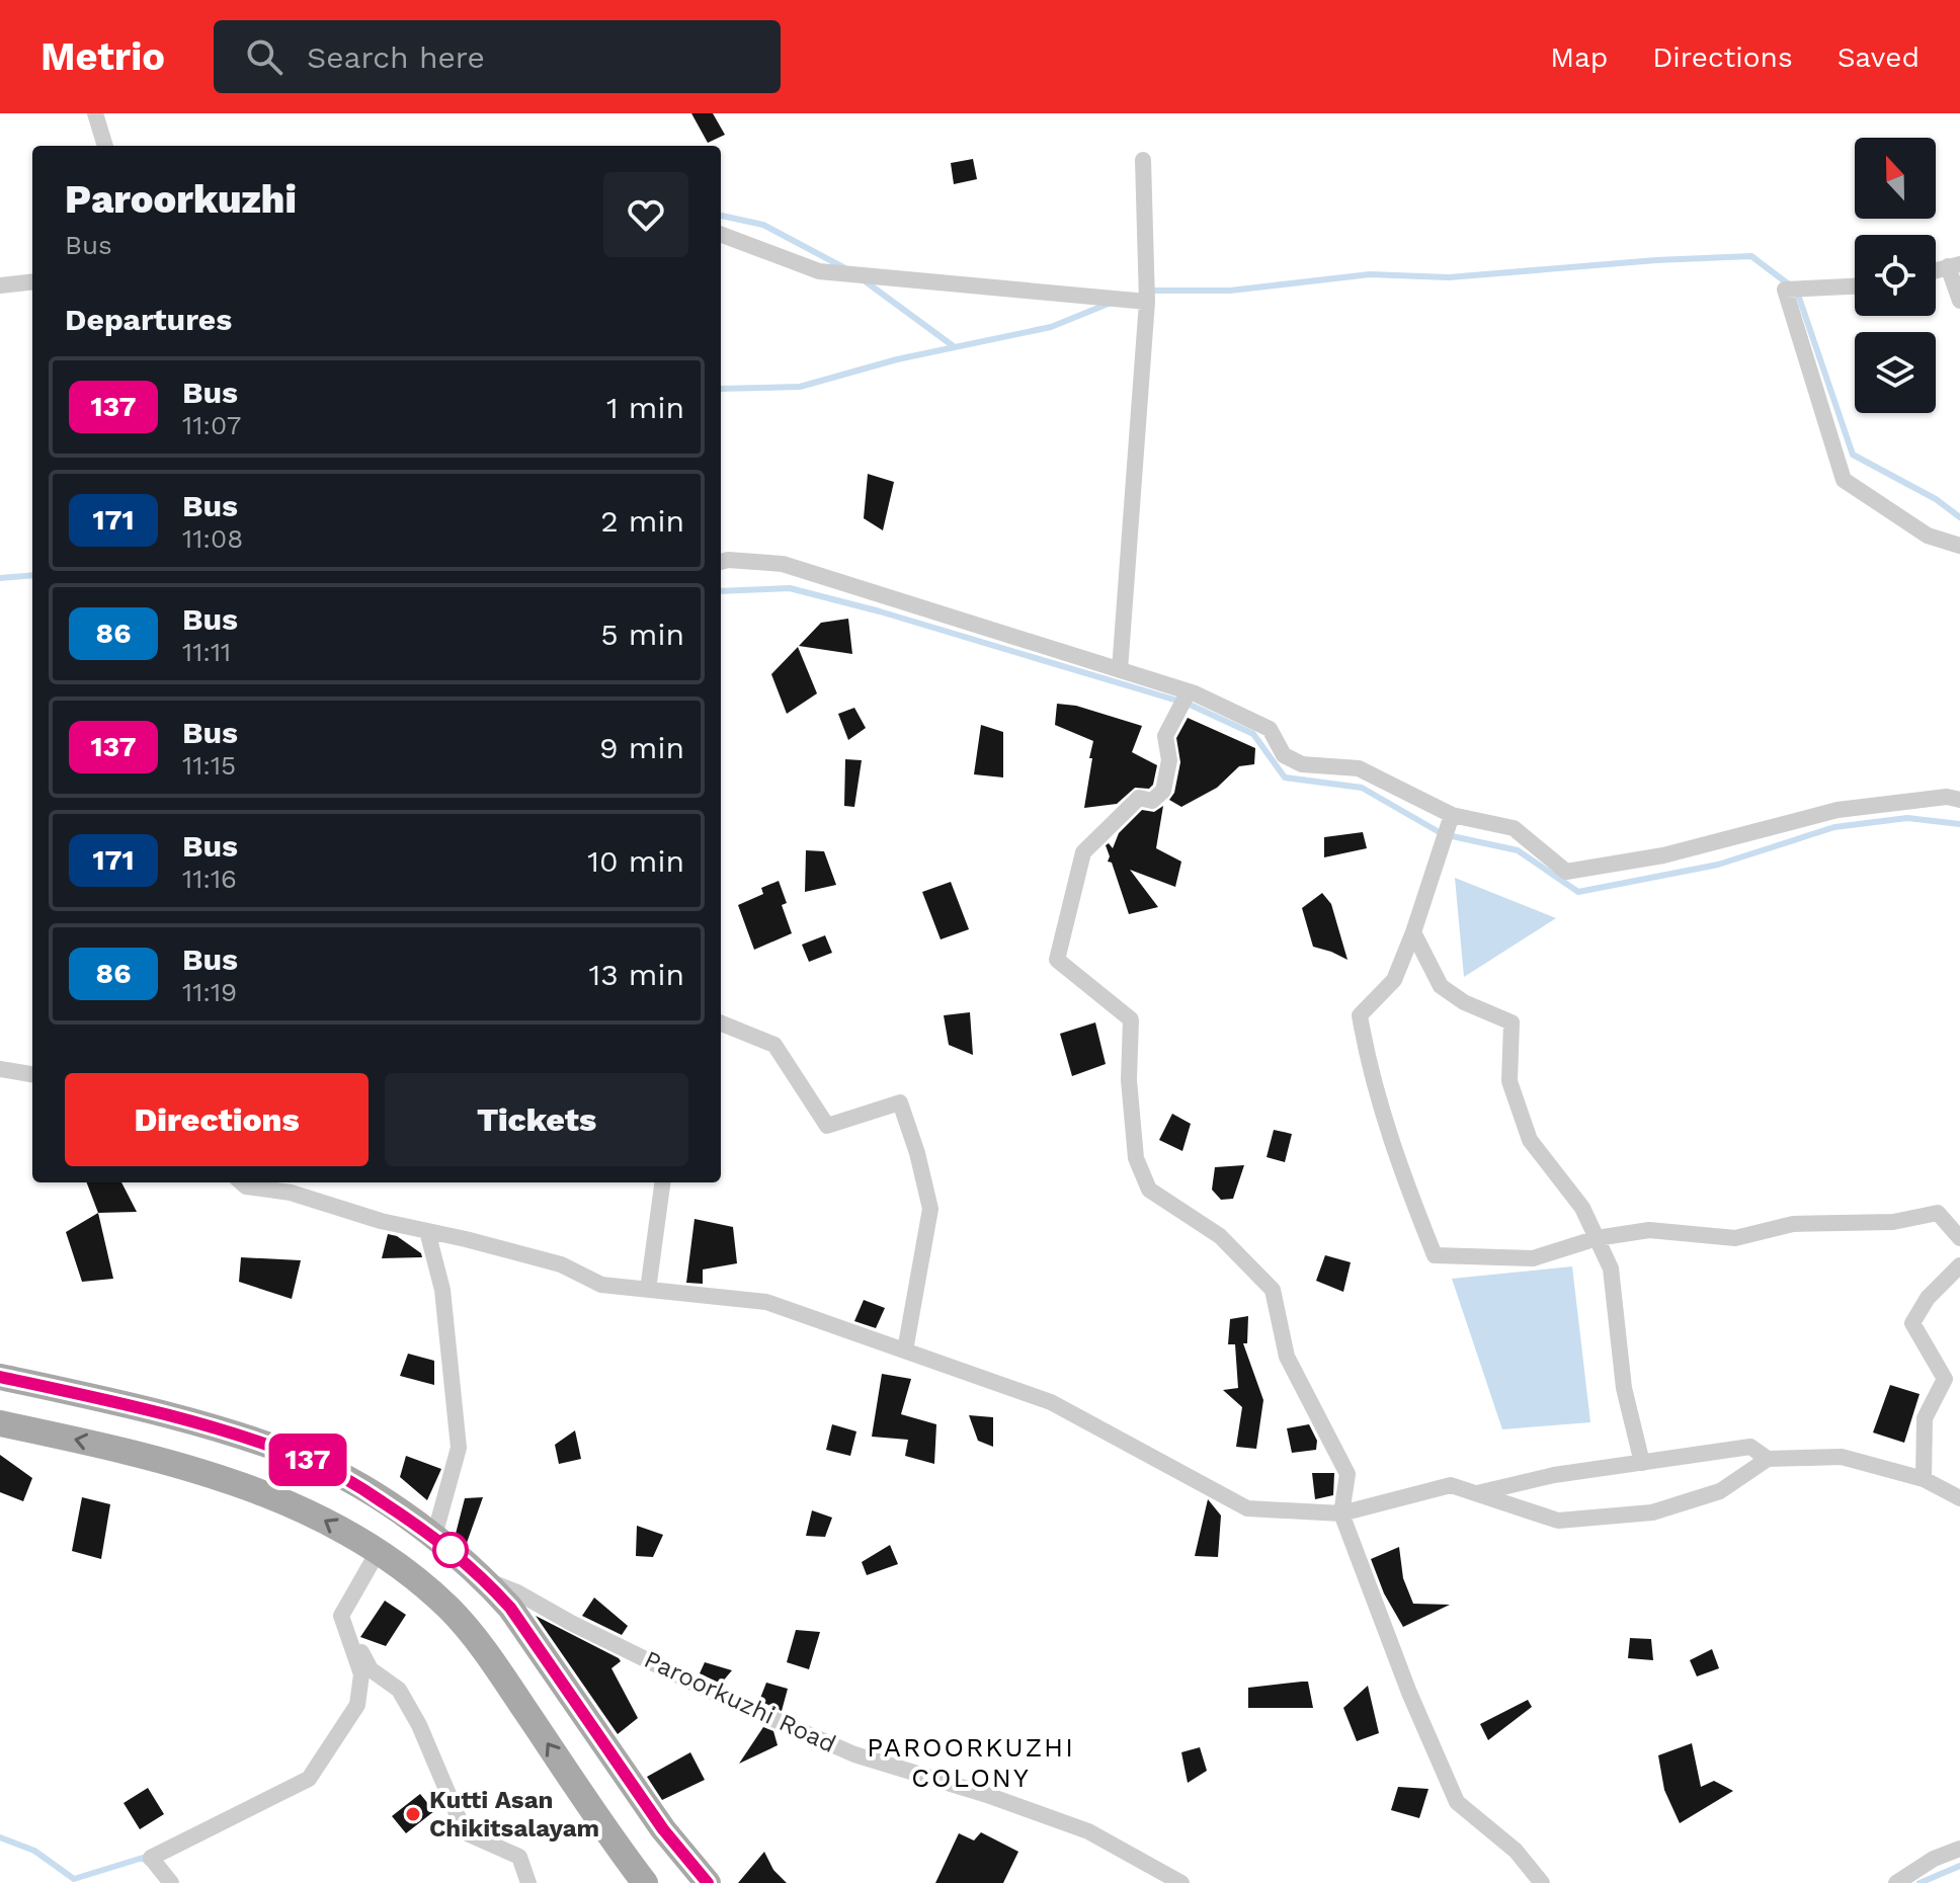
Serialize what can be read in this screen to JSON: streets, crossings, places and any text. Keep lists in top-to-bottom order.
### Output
{
  "streets": {
    "street": ["Paroorkuzhi Road"]
  },
  "districts": ["PAROORKUZHI COLONY"],
  "places": ["Kutti Asan Chikitsalayam"],
  "lines": ["bus line 137"],
  "north": "top",
  "page": {
    "header": "Metrio",
    "search": "Search here",
    "nav": ["Map", "Directions", "Saved"],
    "on_map": "137",
    "heading": [
      ["Paroorkuzhi", "Bus"],
      "Departures"
    ],
    "list": [
      {
        "mark": "137",
        "name": "Bus",
        "note": "11:07",
        "value": "1 min"
      },
      {
        "mark": "171",
        "name": "Bus",
        "note": "11:08",
        "value": "2 min"
      },
      {
        "mark": "86",
        "name": "Bus",
        "note": "11:11",
        "value": "5 min"
      },
      {
        "mark": "137",
        "name": "Bus",
        "note": "11:15",
        "value": "9 min"
      },
      {
        "mark": "171",
        "name": "Bus",
        "note": "11:16",
        "value": "10 min"
      },
      {
        "mark": "86",
        "name": "Bus",
        "note": "11:19",
        "value": "13 min"
      }
    ],
    "buttons": ["Directions", "Tickets"]
  }
}
